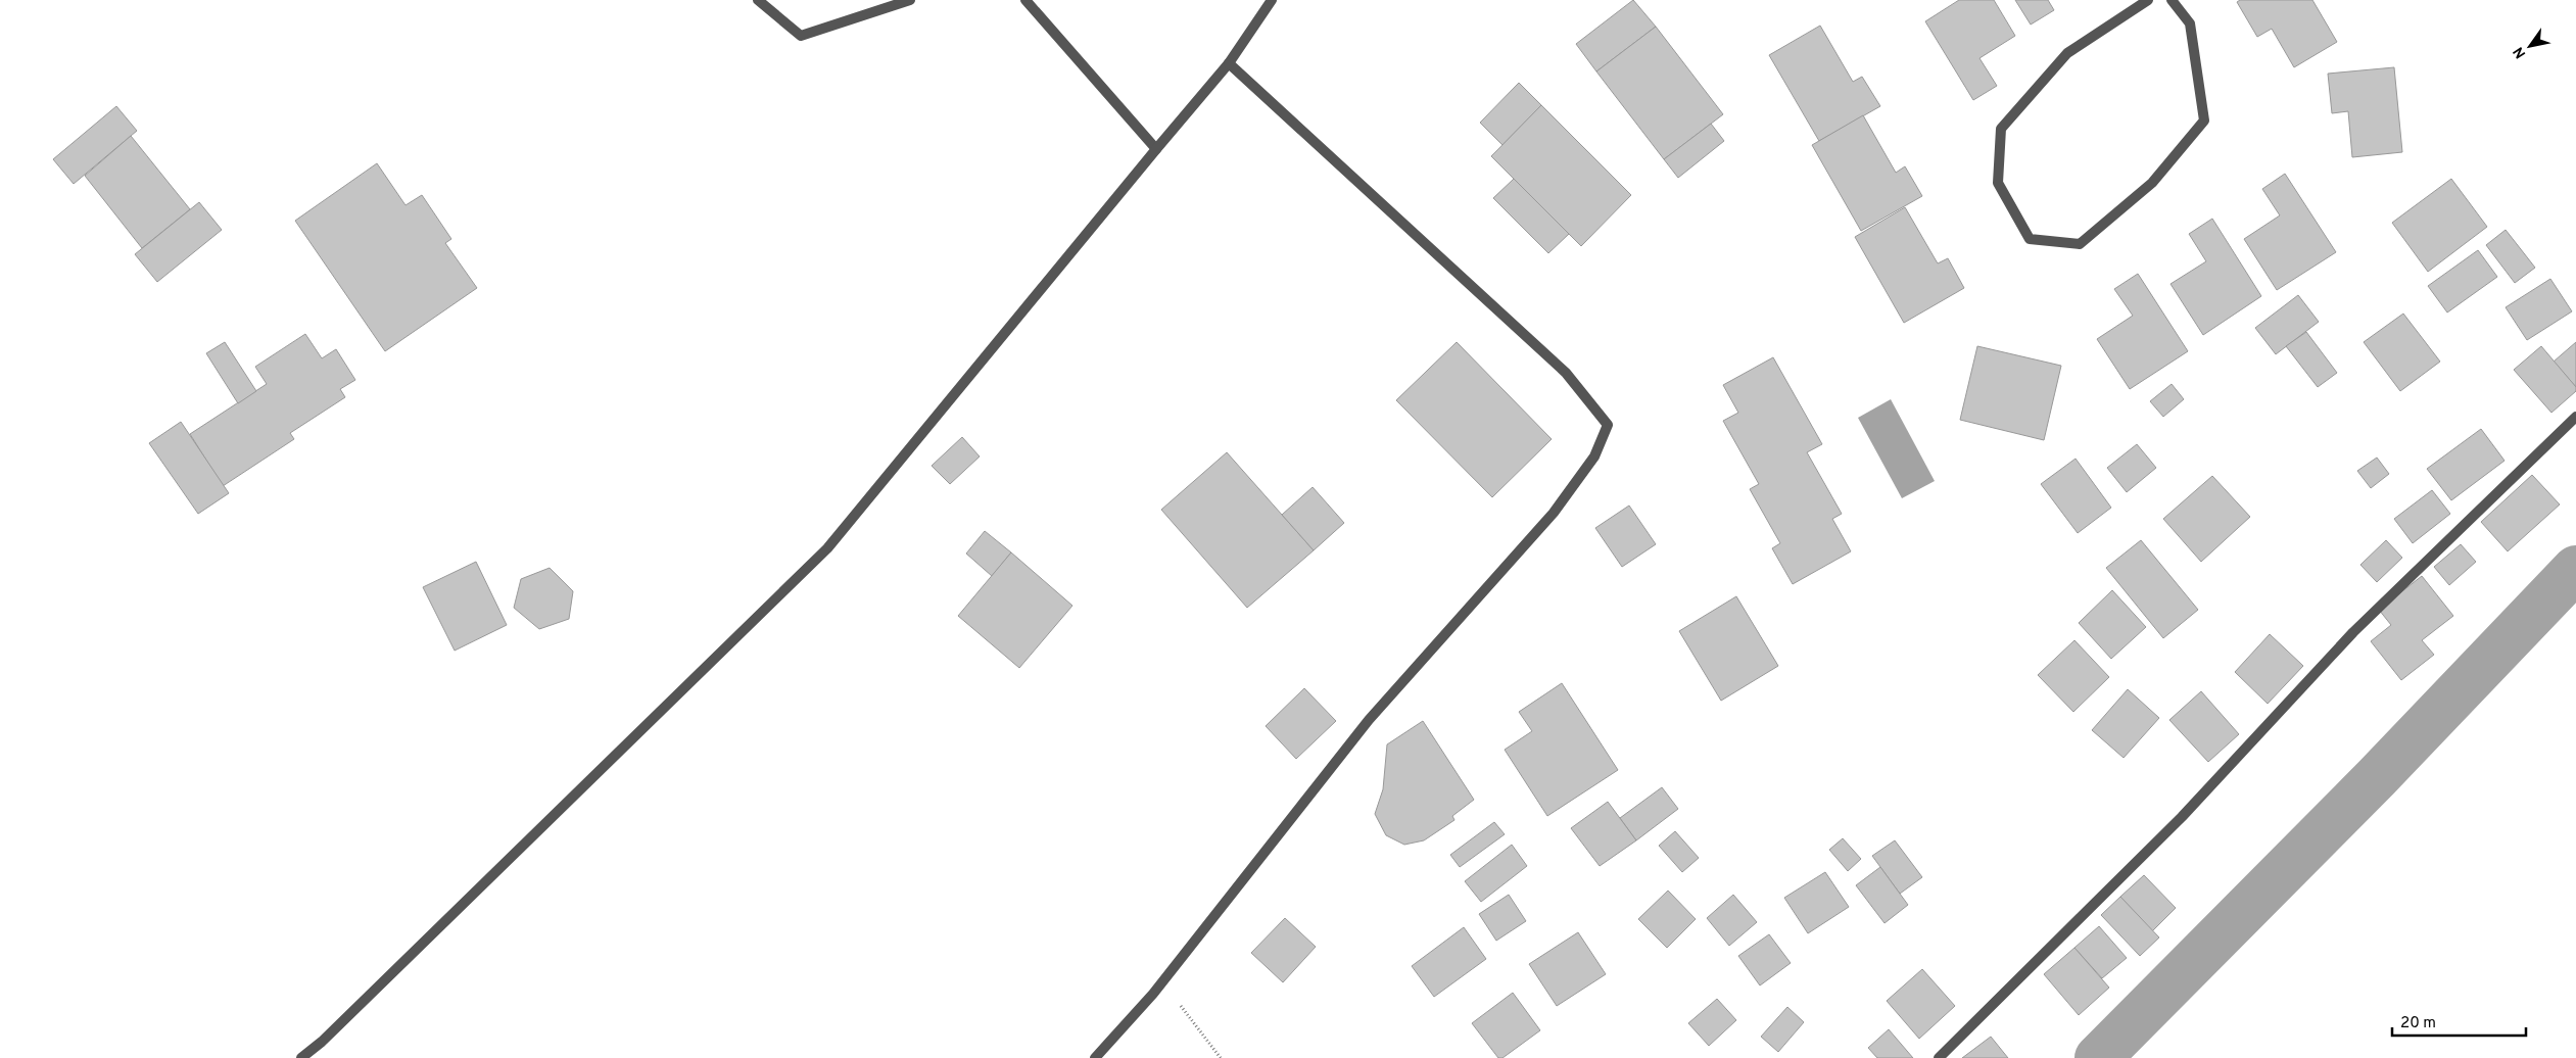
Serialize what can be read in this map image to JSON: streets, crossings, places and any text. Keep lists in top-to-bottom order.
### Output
{
  "scale_bar": "20 m",
  "north": "bottom left"
}
